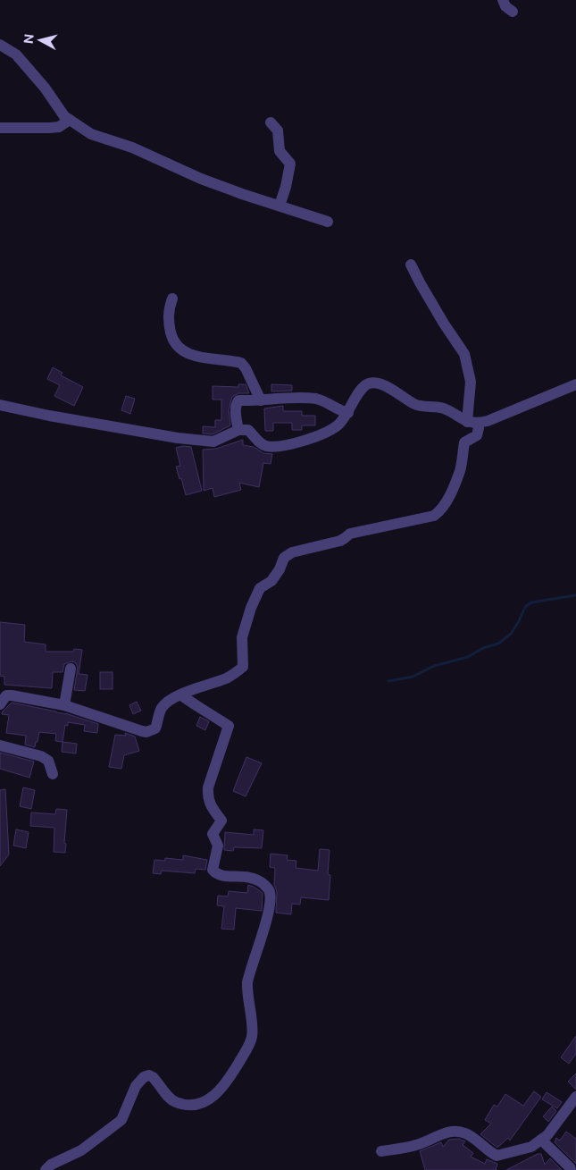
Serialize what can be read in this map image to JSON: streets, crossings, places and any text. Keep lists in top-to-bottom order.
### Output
{
  "north": "left"
}
